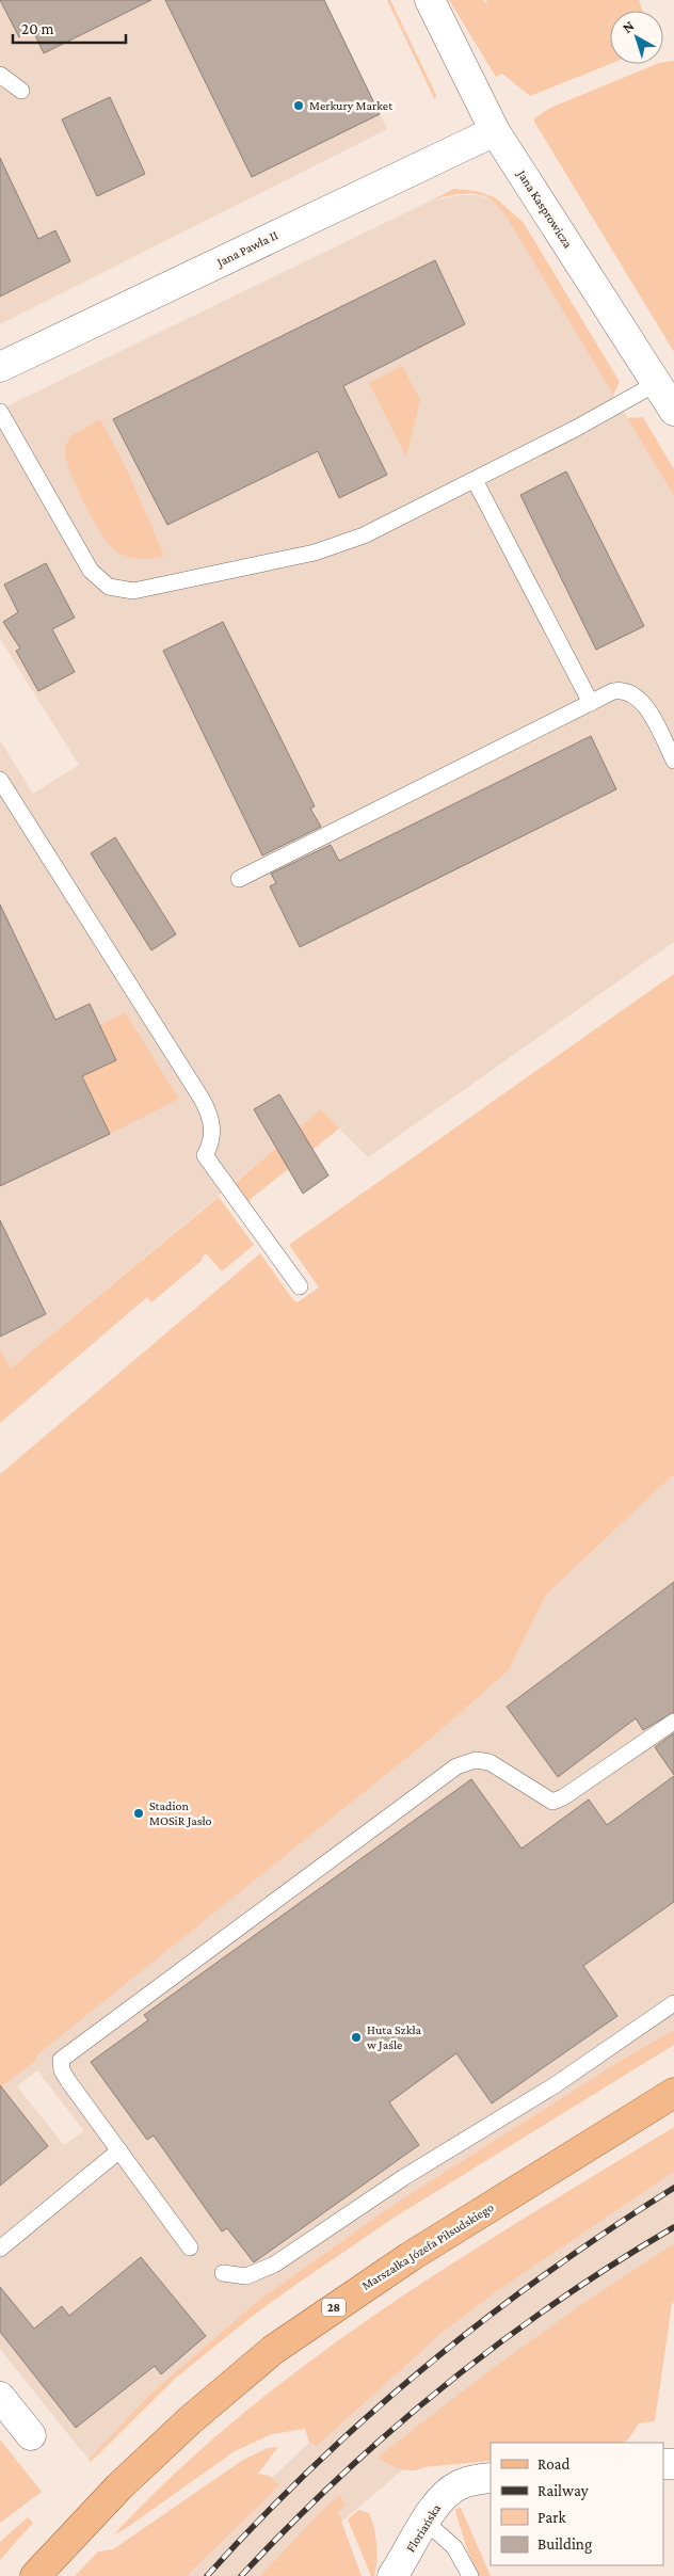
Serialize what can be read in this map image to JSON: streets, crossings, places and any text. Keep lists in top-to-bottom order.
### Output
{
  "streets": {
    "main road": ["Marszałka Józefa Piłsudskiego", "28"],
    "street": ["Jana Kasprowicza", "Jana Pawła II", "Floriańska"]
  },
  "crossings": [
    ["Jana Kasprowicza", "Jana Pawła II"]
  ],
  "places": ["Merkury Market", "Stadion MOSiR Jasło", "Huta Szkła w Jaśle"],
  "legend": [
    "Road",
    "Railway",
    "Park",
    "Building"
  ],
  "scale_bar": "20 m",
  "north": "top left"
}
